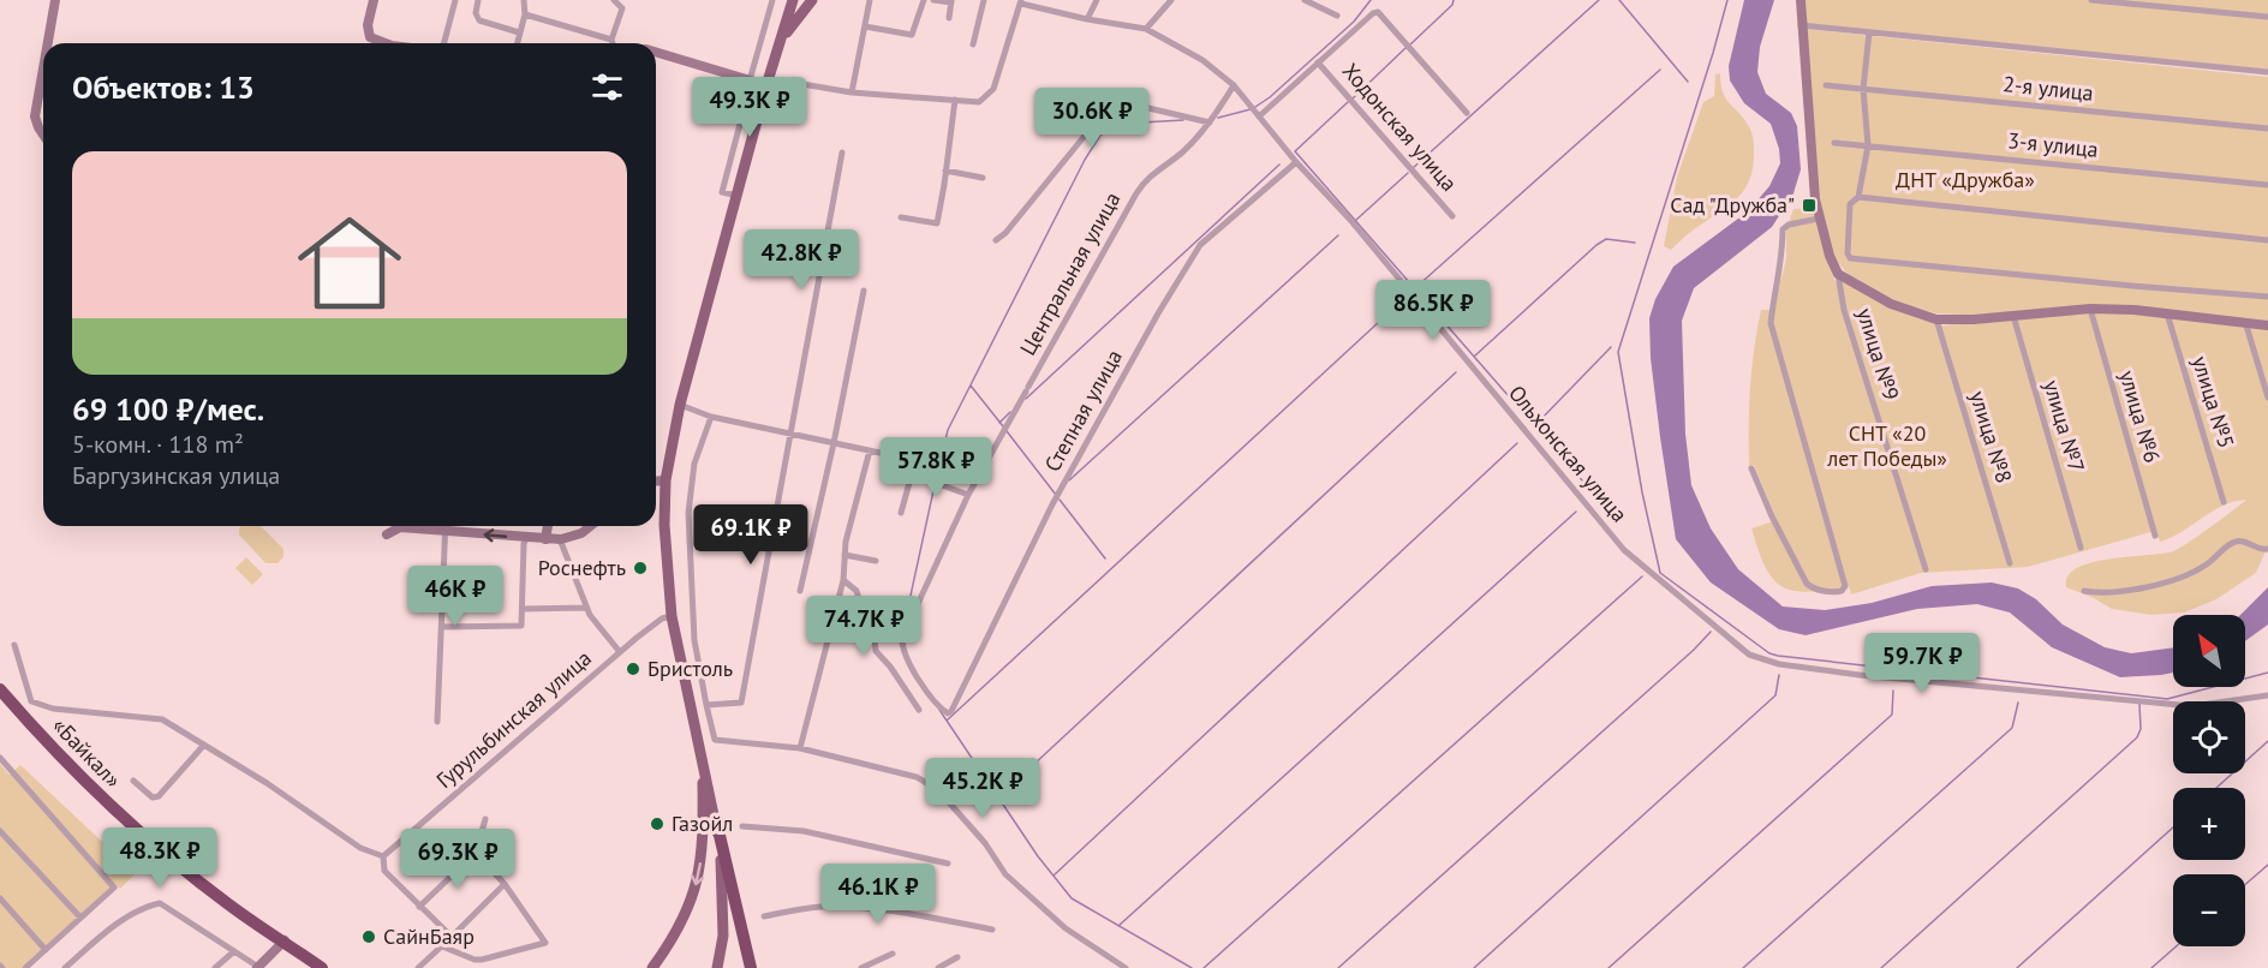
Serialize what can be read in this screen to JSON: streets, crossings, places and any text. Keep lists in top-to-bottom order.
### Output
{
  "streets": {
    "highway": ["«Байкал»"],
    "street": [
      "2-я улица",
      "Ходонская улица",
      "3-я улица",
      "Центральная улица",
      "улица №9",
      "улица №5",
      "Степная улица",
      "улица №6",
      "улица №7",
      "улица №8",
      "Ольхонская улица",
      "Гурульбинская улица"
    ]
  },
  "crossings": [
    ["Центральная улица", "Степная улица"],
    ["Центральная улица", "Ольхонская улица"],
    ["Степная улица", "Ольхонская улица"]
  ],
  "parks": ["ДНТ «Дружба»", "СНТ «20 лет Победы»"],
  "places": {
    "transit": ["Сад \"Дружба\""],
    "other": [
      "Роснефть",
      "Бристоль",
      "Газойл",
      "СайнБаяр"
    ]
  },
  "north": "top left",
  "page": {
    "heading": "Объектов: 13",
    "price": [
      "49.3K ₽",
      "30.6K ₽",
      "42.8K ₽",
      "86.5K ₽",
      "57.8K ₽",
      "69.1K ₽",
      "46K ₽",
      "74.7K ₽",
      "59.7K ₽",
      "45.2K ₽",
      "48.3K ₽",
      "69.3K ₽",
      "46.1K ₽"
    ],
    "list": [
      {
        "name": "69 100 ₽/мес.",
        "note": "5-комн. · 118 m² · Баргузинская улица"
      }
    ],
    "map_buttons": ["+", "−"]
  }
}
